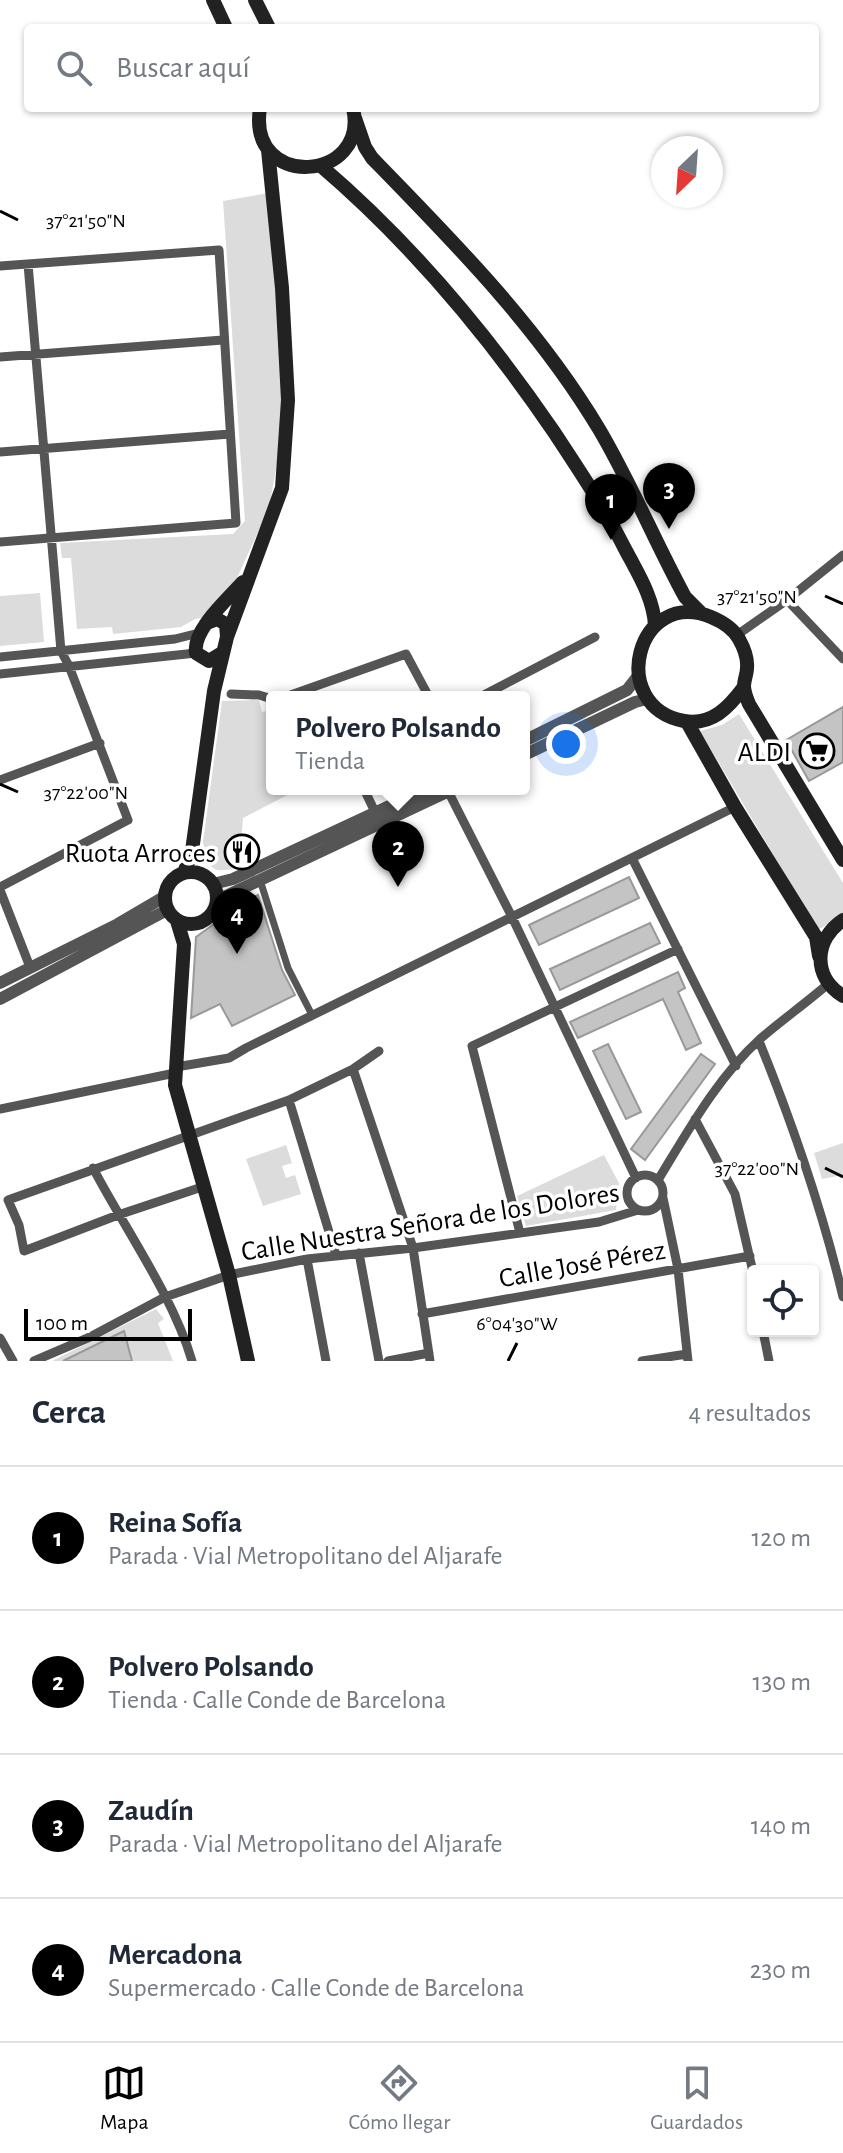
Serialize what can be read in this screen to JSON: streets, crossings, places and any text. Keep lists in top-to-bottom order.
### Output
{
  "streets": {
    "street": ["Calle Nuestra Señora de los Dolores", "Calle José Pérez"]
  },
  "places": {
    "supermarket": ["ALDI"],
    "restaurant": ["Ruota Arroces"]
  },
  "scale_bar": "100 m",
  "north": "bottom left",
  "page": {
    "search": "Buscar aquí",
    "pins": [
      "3",
      "1",
      "2",
      "4"
    ],
    "popup": ["Polvero Polsando", "Tienda"],
    "scale": "100 m",
    "heading": ["Cerca", "4 resultados"],
    "list": [
      {
        "mark": "1",
        "name": "Reina Sofía",
        "note": "Parada · Vial Metropolitano del Aljarafe",
        "value": "120 m"
      },
      {
        "mark": "2",
        "name": "Polvero Polsando",
        "note": "Tienda · Calle Conde de Barcelona",
        "value": "130 m"
      },
      {
        "mark": "3",
        "name": "Zaudín",
        "note": "Parada · Vial Metropolitano del Aljarafe",
        "value": "140 m"
      },
      {
        "mark": "4",
        "name": "Mercadona",
        "note": "Supermercado · Calle Conde de Barcelona",
        "value": "230 m"
      }
    ],
    "nav": ["Mapa", "Cómo llegar", "Guardados"]
  },
  "coordinates": ["37°21'50\"N", "37°22'00\"N", "6°04'30\"W"]
}
